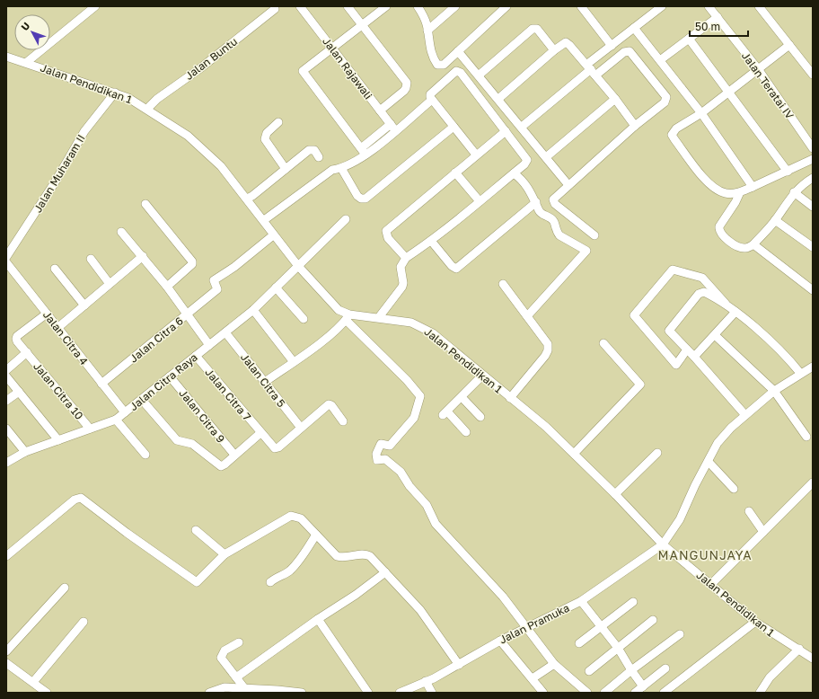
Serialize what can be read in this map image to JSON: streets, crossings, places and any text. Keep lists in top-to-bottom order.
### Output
{
  "streets": {
    "street": [
      "Jalan Buntu",
      "Jalan Rajawali",
      "Jalan Pendidikan 1",
      "Jalan Teratai IV",
      "Jalan Muharam II",
      "Jalan Citra 4",
      "Jalan Citra 6",
      "Jalan Citra 5",
      "Jalan Citra Raya",
      "Jalan Citra 10",
      "Jalan Citra 7",
      "Jalan Citra 9",
      "Jalan Pramuka"
    ]
  },
  "crossings": [
    ["Jalan Buntu", "Jalan Pendidikan 1"],
    ["Jalan Pendidikan 1", "Jalan Muharam II"],
    ["Jalan Pendidikan 1", "Jalan Citra Raya"],
    ["Jalan Pendidikan 1", "Jalan Pramuka"],
    ["Jalan Citra 4", "Jalan Citra 6"],
    ["Jalan Citra 4", "Jalan Citra Raya"],
    ["Jalan Citra 4", "Jalan Citra 10"],
    ["Jalan Citra 5", "Jalan Citra Raya"],
    ["Jalan Citra 5", "Jalan Citra 7"],
    ["Jalan Citra Raya", "Jalan Citra 10"],
    ["Jalan Citra Raya", "Jalan Citra 7"],
    ["Jalan Citra Raya", "Jalan Citra 9"]
  ],
  "districts": ["MANGUNJAYA"],
  "scale_bar": "50 m",
  "north": "top left"
}
